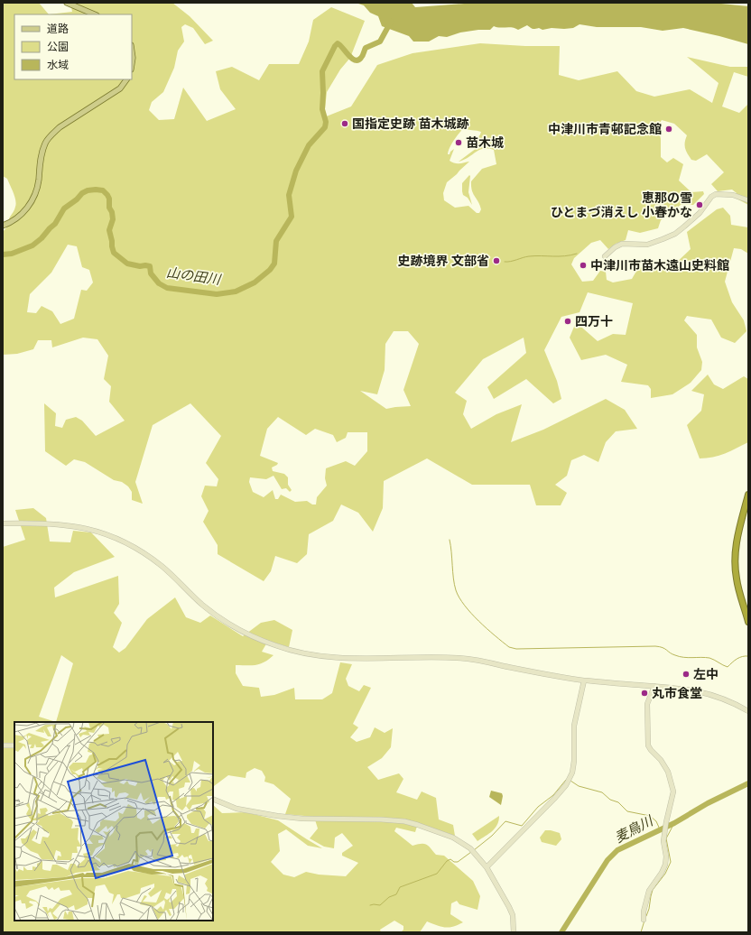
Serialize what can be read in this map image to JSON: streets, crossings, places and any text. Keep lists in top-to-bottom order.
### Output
{
  "water": ["山の田川", "麦鳥川"],
  "places": [
    "国指定史跡 苗木城跡",
    "中津川市青邨記念館",
    "苗木城",
    "恵那の雪 ひとまづ消えし 小春かな",
    "史跡境界 文部省",
    "中津川市苗木遠山史料館",
    "四万十",
    "左中",
    "丸市食堂"
  ],
  "legend": ["道路", "公園", "水域"]
}
